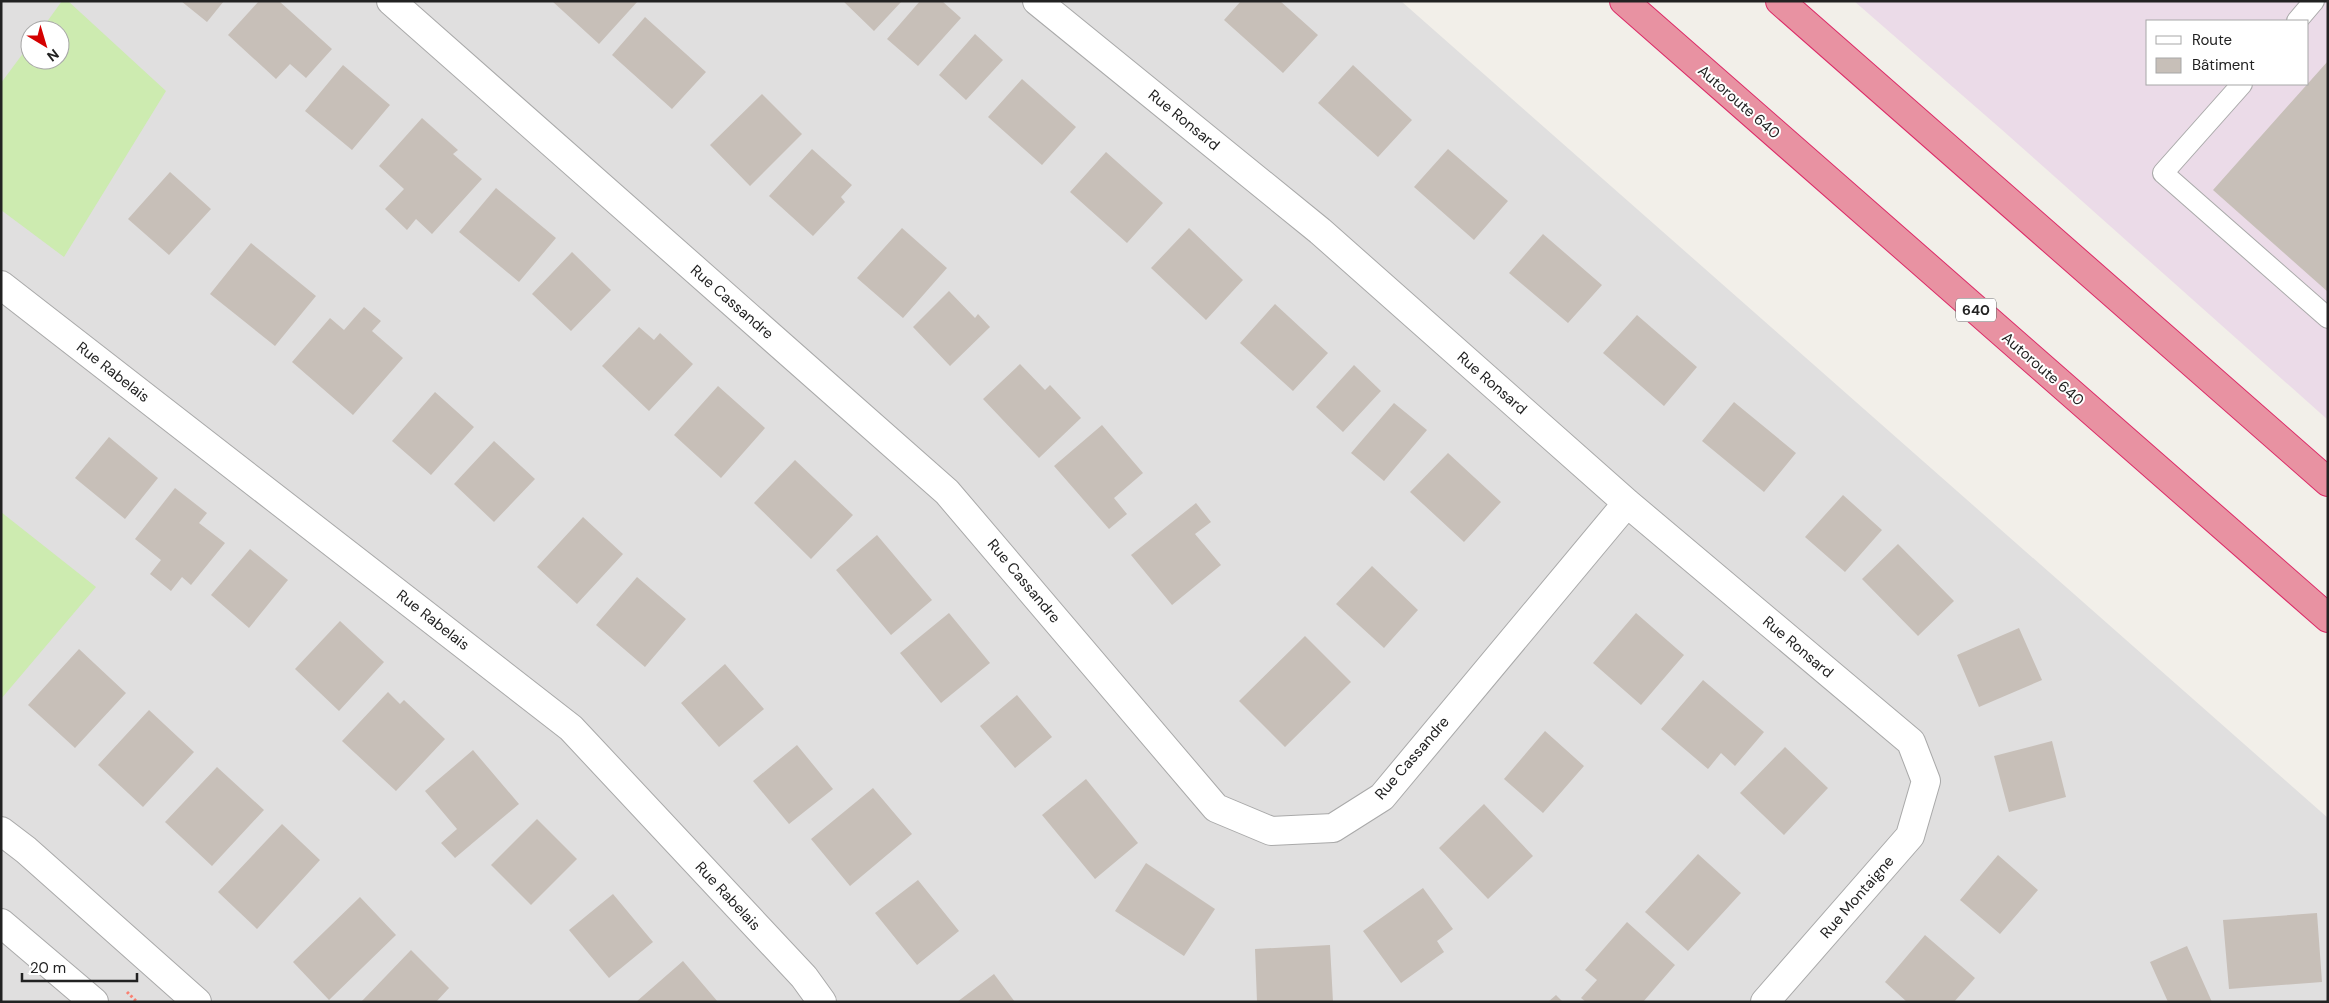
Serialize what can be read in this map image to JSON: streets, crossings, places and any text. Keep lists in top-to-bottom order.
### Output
{
  "streets": {
    "highway": ["Autoroute 640", "640"],
    "street": [
      "Rue Ronsard",
      "Rue Cassandre",
      "Rue Rabelais",
      "Rue Montaigne"
    ]
  },
  "crossings": [
    ["Rue Ronsard", "Rue Cassandre"],
    ["Rue Ronsard", "Rue Montaigne"]
  ],
  "legend": ["Route", "Bâtiment"],
  "scale_bar": "20 m",
  "north": "bottom right"
}
